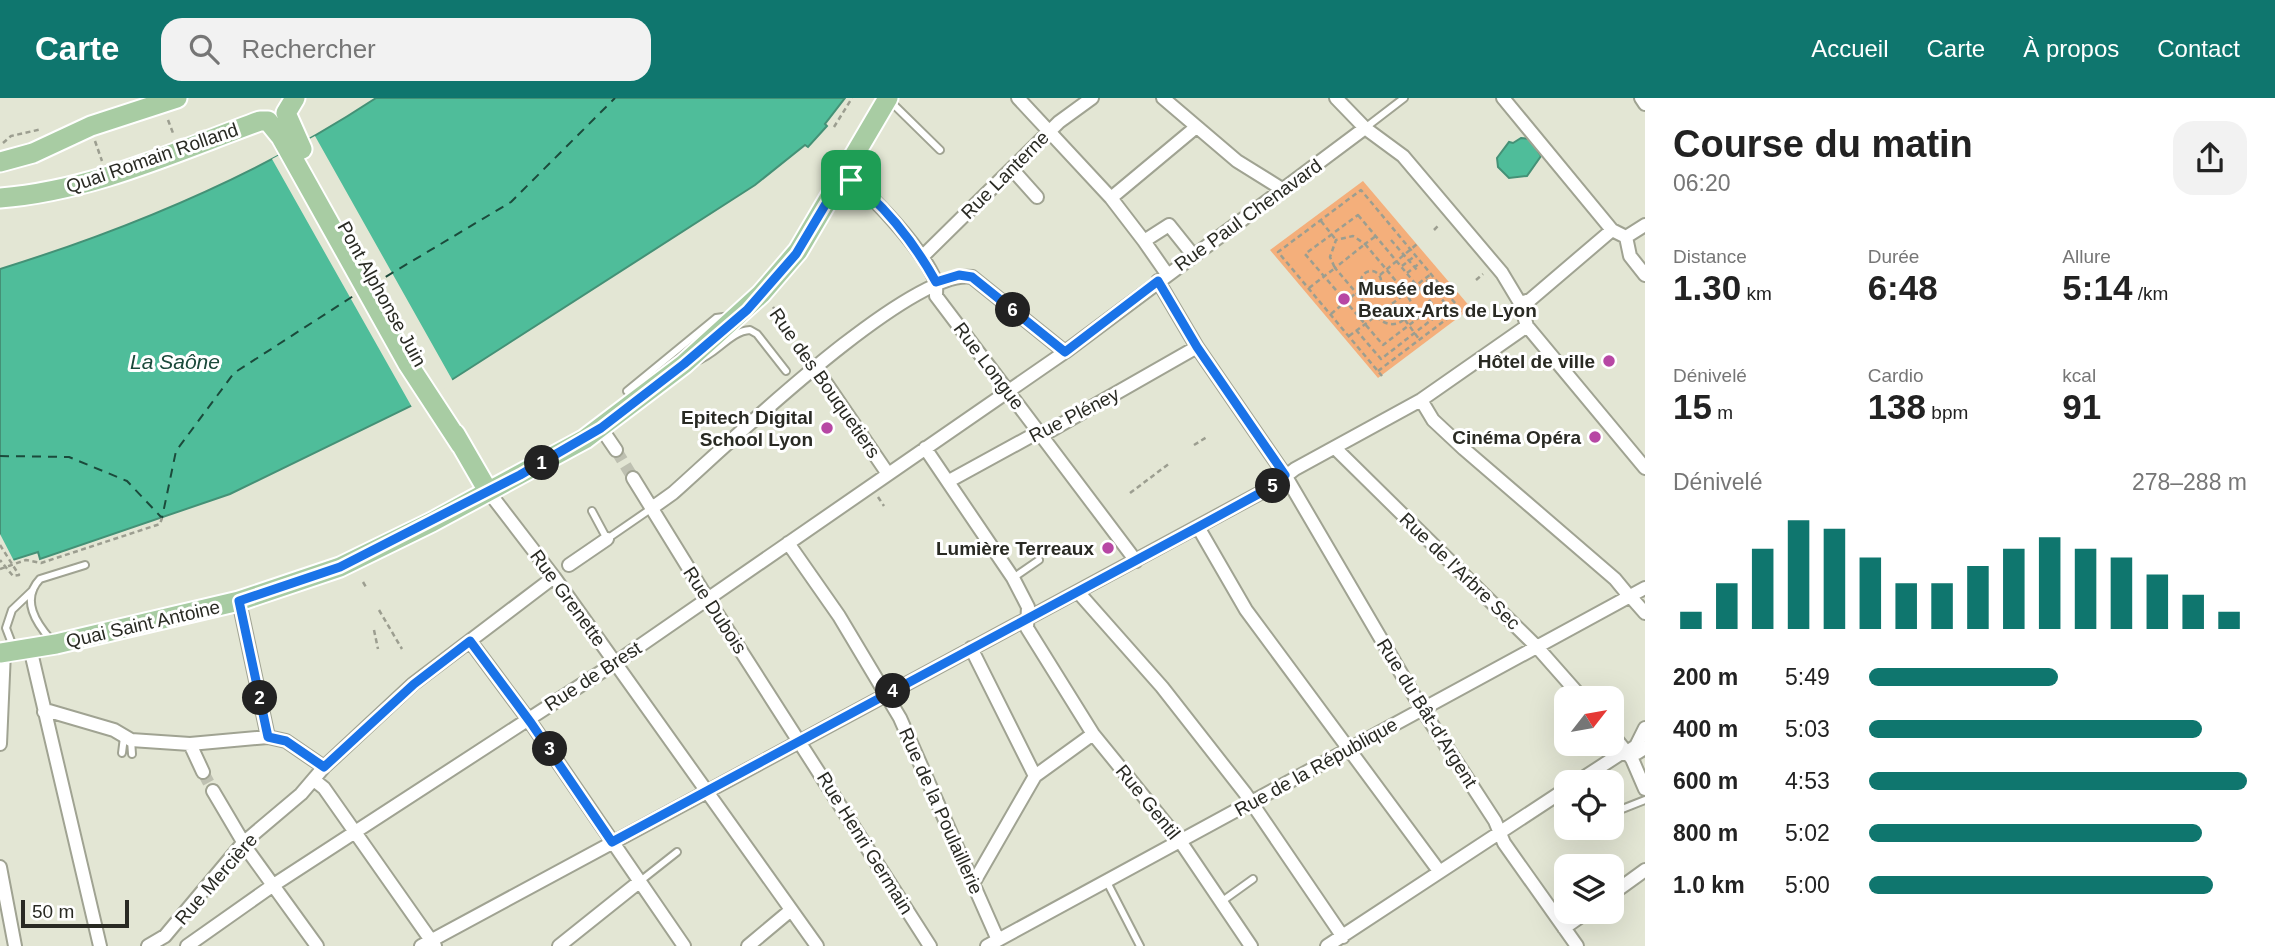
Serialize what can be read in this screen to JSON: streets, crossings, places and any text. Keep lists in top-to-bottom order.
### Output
{
  "streets": {
    "main road": ["Quai Romain Rolland", "Pont Alphonse Juin", "Quai Saint Antoine"],
    "street": [
      "Rue Lanterne",
      "Rue Paul Chenavard",
      "Rue Longue",
      "Rue des Bouquetiers",
      "Rue Pléney",
      "Rue de l'Arbre Sec",
      "Rue Grenette",
      "Rue Dubois",
      "Rue de Brest",
      "Rue du Bât-d'Argent",
      "Rue de la République",
      "Rue Gentil",
      "Rue de la Poulaillerie",
      "Rue Henri Germain",
      "Rue Mercière"
    ]
  },
  "crossings": [
    ["Quai Romain Rolland", "Pont Alphonse Juin"],
    ["Rue Lanterne", "Rue Longue"],
    ["Rue Lanterne", "Rue du Bât-d'Argent"],
    ["Rue Paul Chenavard", "Rue Longue"],
    ["Rue Paul Chenavard", "Rue de Brest"],
    ["Rue Paul Chenavard", "Rue du Bât-d'Argent"],
    ["Rue Paul Chenavard", "Rue Gentil"],
    ["Pont Alphonse Juin", "Rue Grenette"],
    ["Pont Alphonse Juin", "Quai Saint Antoine"],
    ["Rue Longue", "Rue Pléney"],
    ["Rue Longue", "Quai Saint Antoine"],
    ["Rue des Bouquetiers", "Quai Saint Antoine"],
    ["Rue des Bouquetiers", "Rue de Brest"],
    ["Rue Pléney", "Rue du Bât-d'Argent"],
    ["Rue Pléney", "Rue Gentil"],
    ["Rue de l'Arbre Sec", "Rue de la République"],
    ["Rue Grenette", "Quai Saint Antoine"],
    ["Rue Grenette", "Rue de Brest"],
    ["Rue Grenette", "Rue Mercière"],
    ["Rue Dubois", "Rue de Brest"],
    ["Rue Dubois", "Rue Henri Germain"],
    ["Rue de Brest", "Rue Gentil"],
    ["Rue de Brest", "Rue de la Poulaillerie"],
    ["Rue du Bât-d'Argent", "Rue de la République"],
    ["Rue de la République", "Rue Gentil"],
    ["Rue de la République", "Rue de la Poulaillerie"]
  ],
  "water": ["La Saône"],
  "places": [
    "Musée des Beaux-Arts de Lyon",
    "Hôtel de ville",
    "Epitech Digital School Lyon",
    "Cinéma Opéra",
    "Lumière Terreaux"
  ],
  "scale_bar": "50 m",
  "north": "top right",
  "page": {
    "header": "Carte",
    "search": "Rechercher",
    "nav": [
      "Accueil",
      "Carte",
      "À propos",
      "Contact"
    ],
    "heading": ["Course du matin", "06:20"],
    "stats": [
      ["Distance", "1.30 km"],
      ["Durée", "6:48"],
      ["Allure", "5:14 /km"],
      ["Dénivelé", "15 m"],
      ["Cardio", "138 bpm"],
      ["kcal", "91"]
    ],
    "pins": [
      "6",
      "1",
      "5",
      "4",
      "2",
      "3"
    ],
    "chart": ["Dénivelé", "278–288 m"],
    "list": [
      {
        "name": "200 m",
        "note": "5:49"
      },
      {
        "name": "400 m",
        "note": "5:03"
      },
      {
        "name": "600 m",
        "note": "4:53"
      },
      {
        "name": "800 m",
        "note": "5:02"
      },
      {
        "name": "1.0 km",
        "note": "5:00"
      }
    ],
    "scale": "50 m"
  }
}
